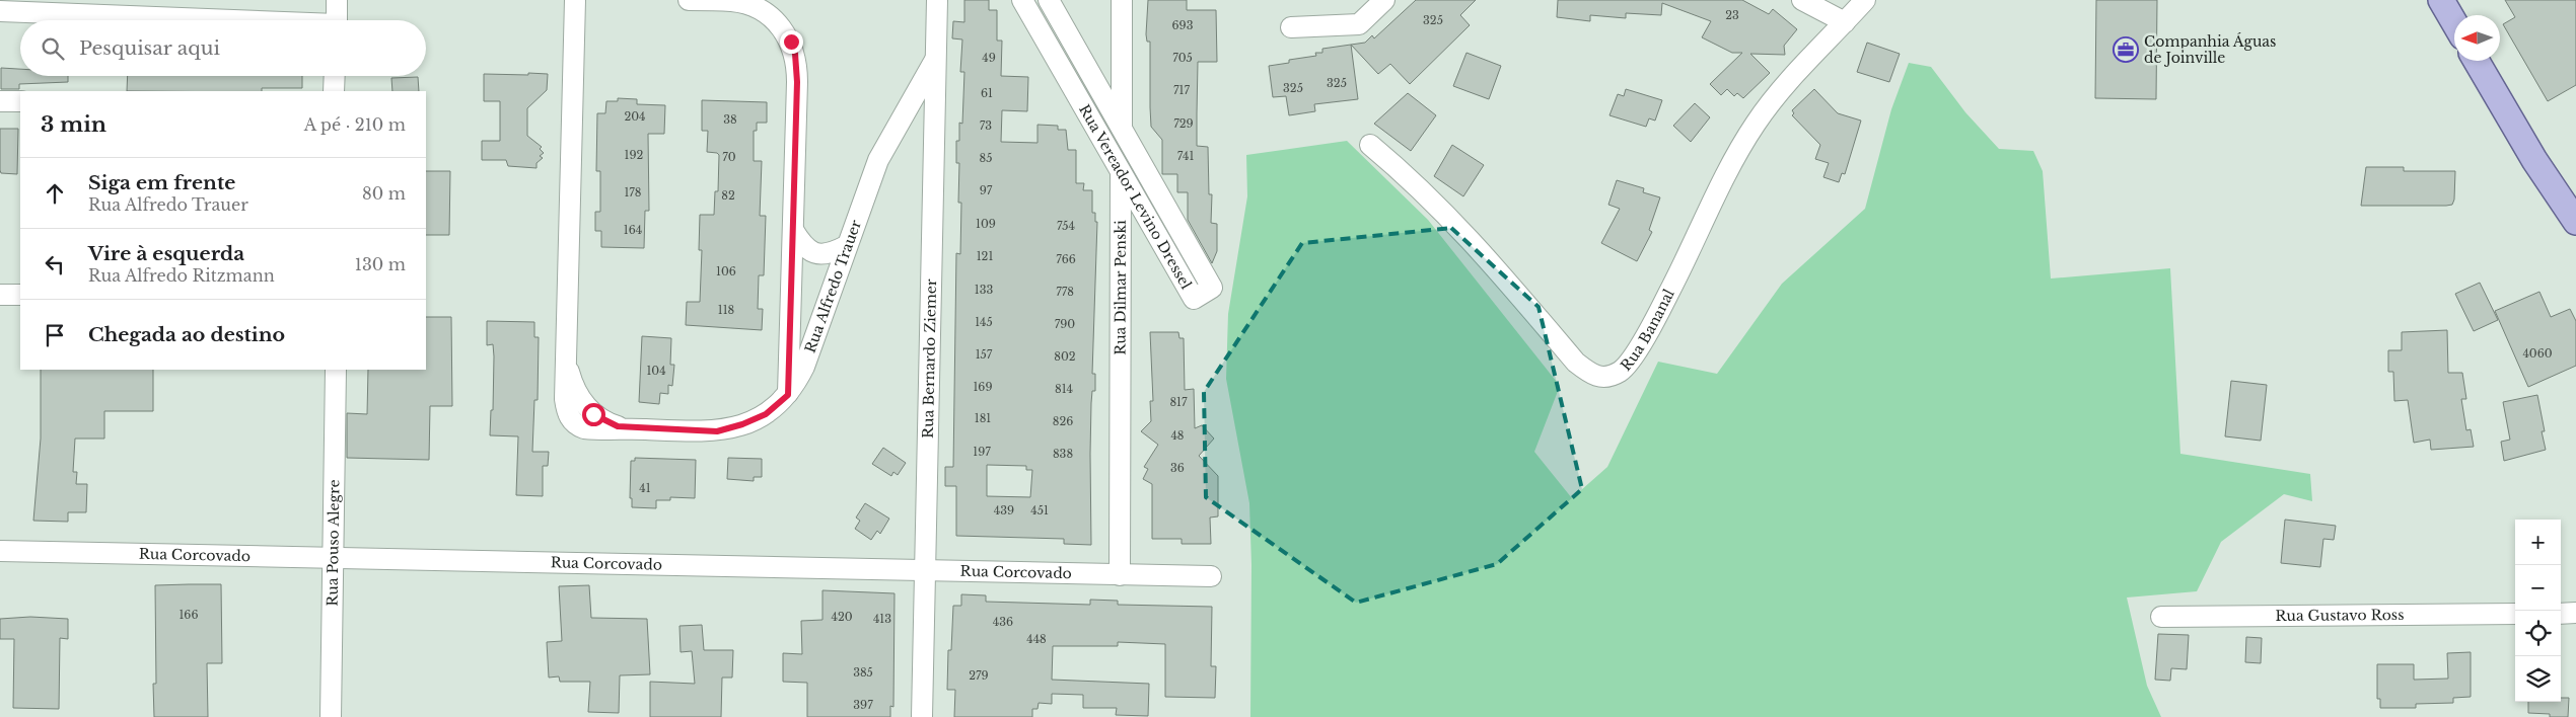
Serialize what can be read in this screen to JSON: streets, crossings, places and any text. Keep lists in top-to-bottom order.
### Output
{
  "streets": {
    "street": [
      "Rua Vereador Levino Dressel",
      "Rua Alfredo Trauer",
      "Rua Dilmar Penski",
      "Rua Bananal",
      "Rua Bernardo Ziemer",
      "Rua Pouso Alegre",
      "Rua Corcovado",
      "Rua Gustavo Ross"
    ]
  },
  "crossings": [
    ["Rua Vereador Levino Dressel", "Rua Dilmar Penski"],
    ["Rua Alfredo Trauer", "Rua Bernardo Ziemer"],
    ["Rua Dilmar Penski", "Rua Corcovado"],
    ["Rua Bernardo Ziemer", "Rua Corcovado"],
    ["Rua Pouso Alegre", "Rua Corcovado"]
  ],
  "places": {
    "office": ["Companhia Águas de Joinville"]
  },
  "house_numbers": [
    "23",
    "325",
    "693",
    "49",
    "705",
    "325",
    "325",
    "717",
    "61",
    "204",
    "38",
    "729",
    "73",
    "192",
    "741",
    "70",
    "85",
    "97",
    "178",
    "82",
    "109",
    "754",
    "164",
    "121",
    "766",
    "106",
    "133",
    "778",
    "118",
    "145",
    "790",
    "4060",
    "157",
    "802",
    "104",
    "169",
    "814",
    "817",
    "181",
    "826",
    "48",
    "197",
    "838",
    "36",
    "41",
    "439",
    "451",
    "166",
    "420",
    "413",
    "436",
    "448",
    "385",
    "279",
    "397"
  ],
  "north": "left",
  "page": {
    "search": "Pesquisar aqui",
    "heading": ["3 min", "A pé · 210 m"],
    "list": [
      ["Siga em frente", "Rua Alfredo Trauer", "80 m"],
      ["Vire à esquerda", "Rua Alfredo Ritzmann", "130 m"],
      "Chegada ao destino"
    ],
    "map_buttons": ["+", "−"]
  }
}
